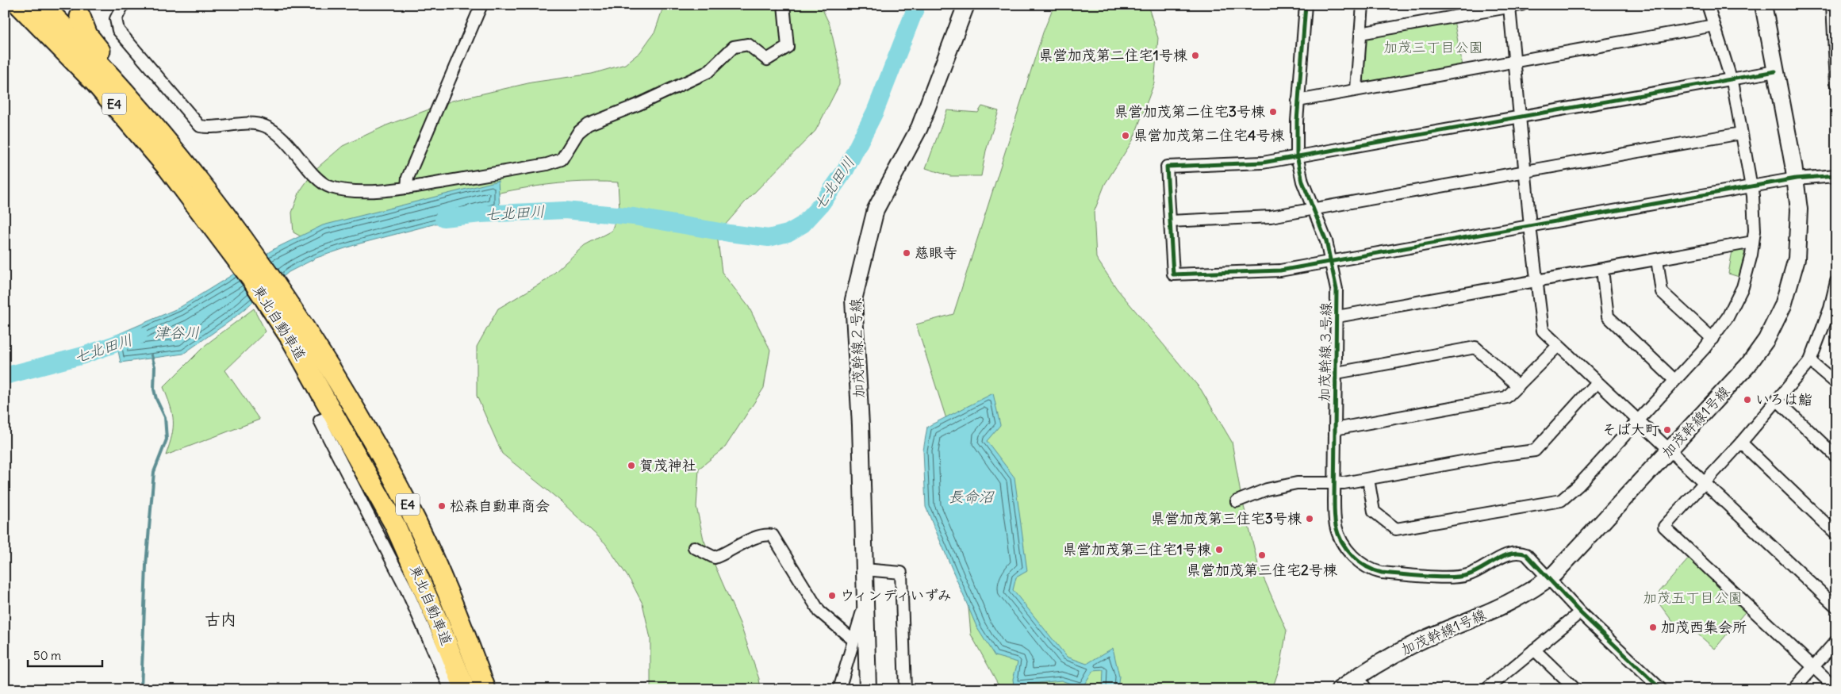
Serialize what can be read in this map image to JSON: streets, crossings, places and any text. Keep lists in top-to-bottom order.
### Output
{
  "streets": {
    "highway": ["E4", "東北自動車道"],
    "street": ["加茂幹線２号線", "加茂幹線３号線", "加茂幹線1号線"]
  },
  "crossings": [
    ["加茂幹線３号線", "加茂幹線1号線"]
  ],
  "districts": ["古内"],
  "water": ["七北田川", "津谷川", "長命沼"],
  "parks": ["加茂三丁目公園", "加茂五丁目公園"],
  "places": [
    "県営加茂第二住宅1号棟",
    "県営加茂第二住宅3号棟",
    "県営加茂第二住宅4号棟",
    "慈眼寺",
    "いろは鮨",
    "そば大町",
    "賀茂神社",
    "松森自動車商会",
    "県営加茂第三住宅3号棟",
    "県営加茂第三住宅1号棟",
    "県営加茂第三住宅2号棟",
    "ウィンディいずみ",
    "加茂西集会所"
  ],
  "scale_bar": "50 m"
}
